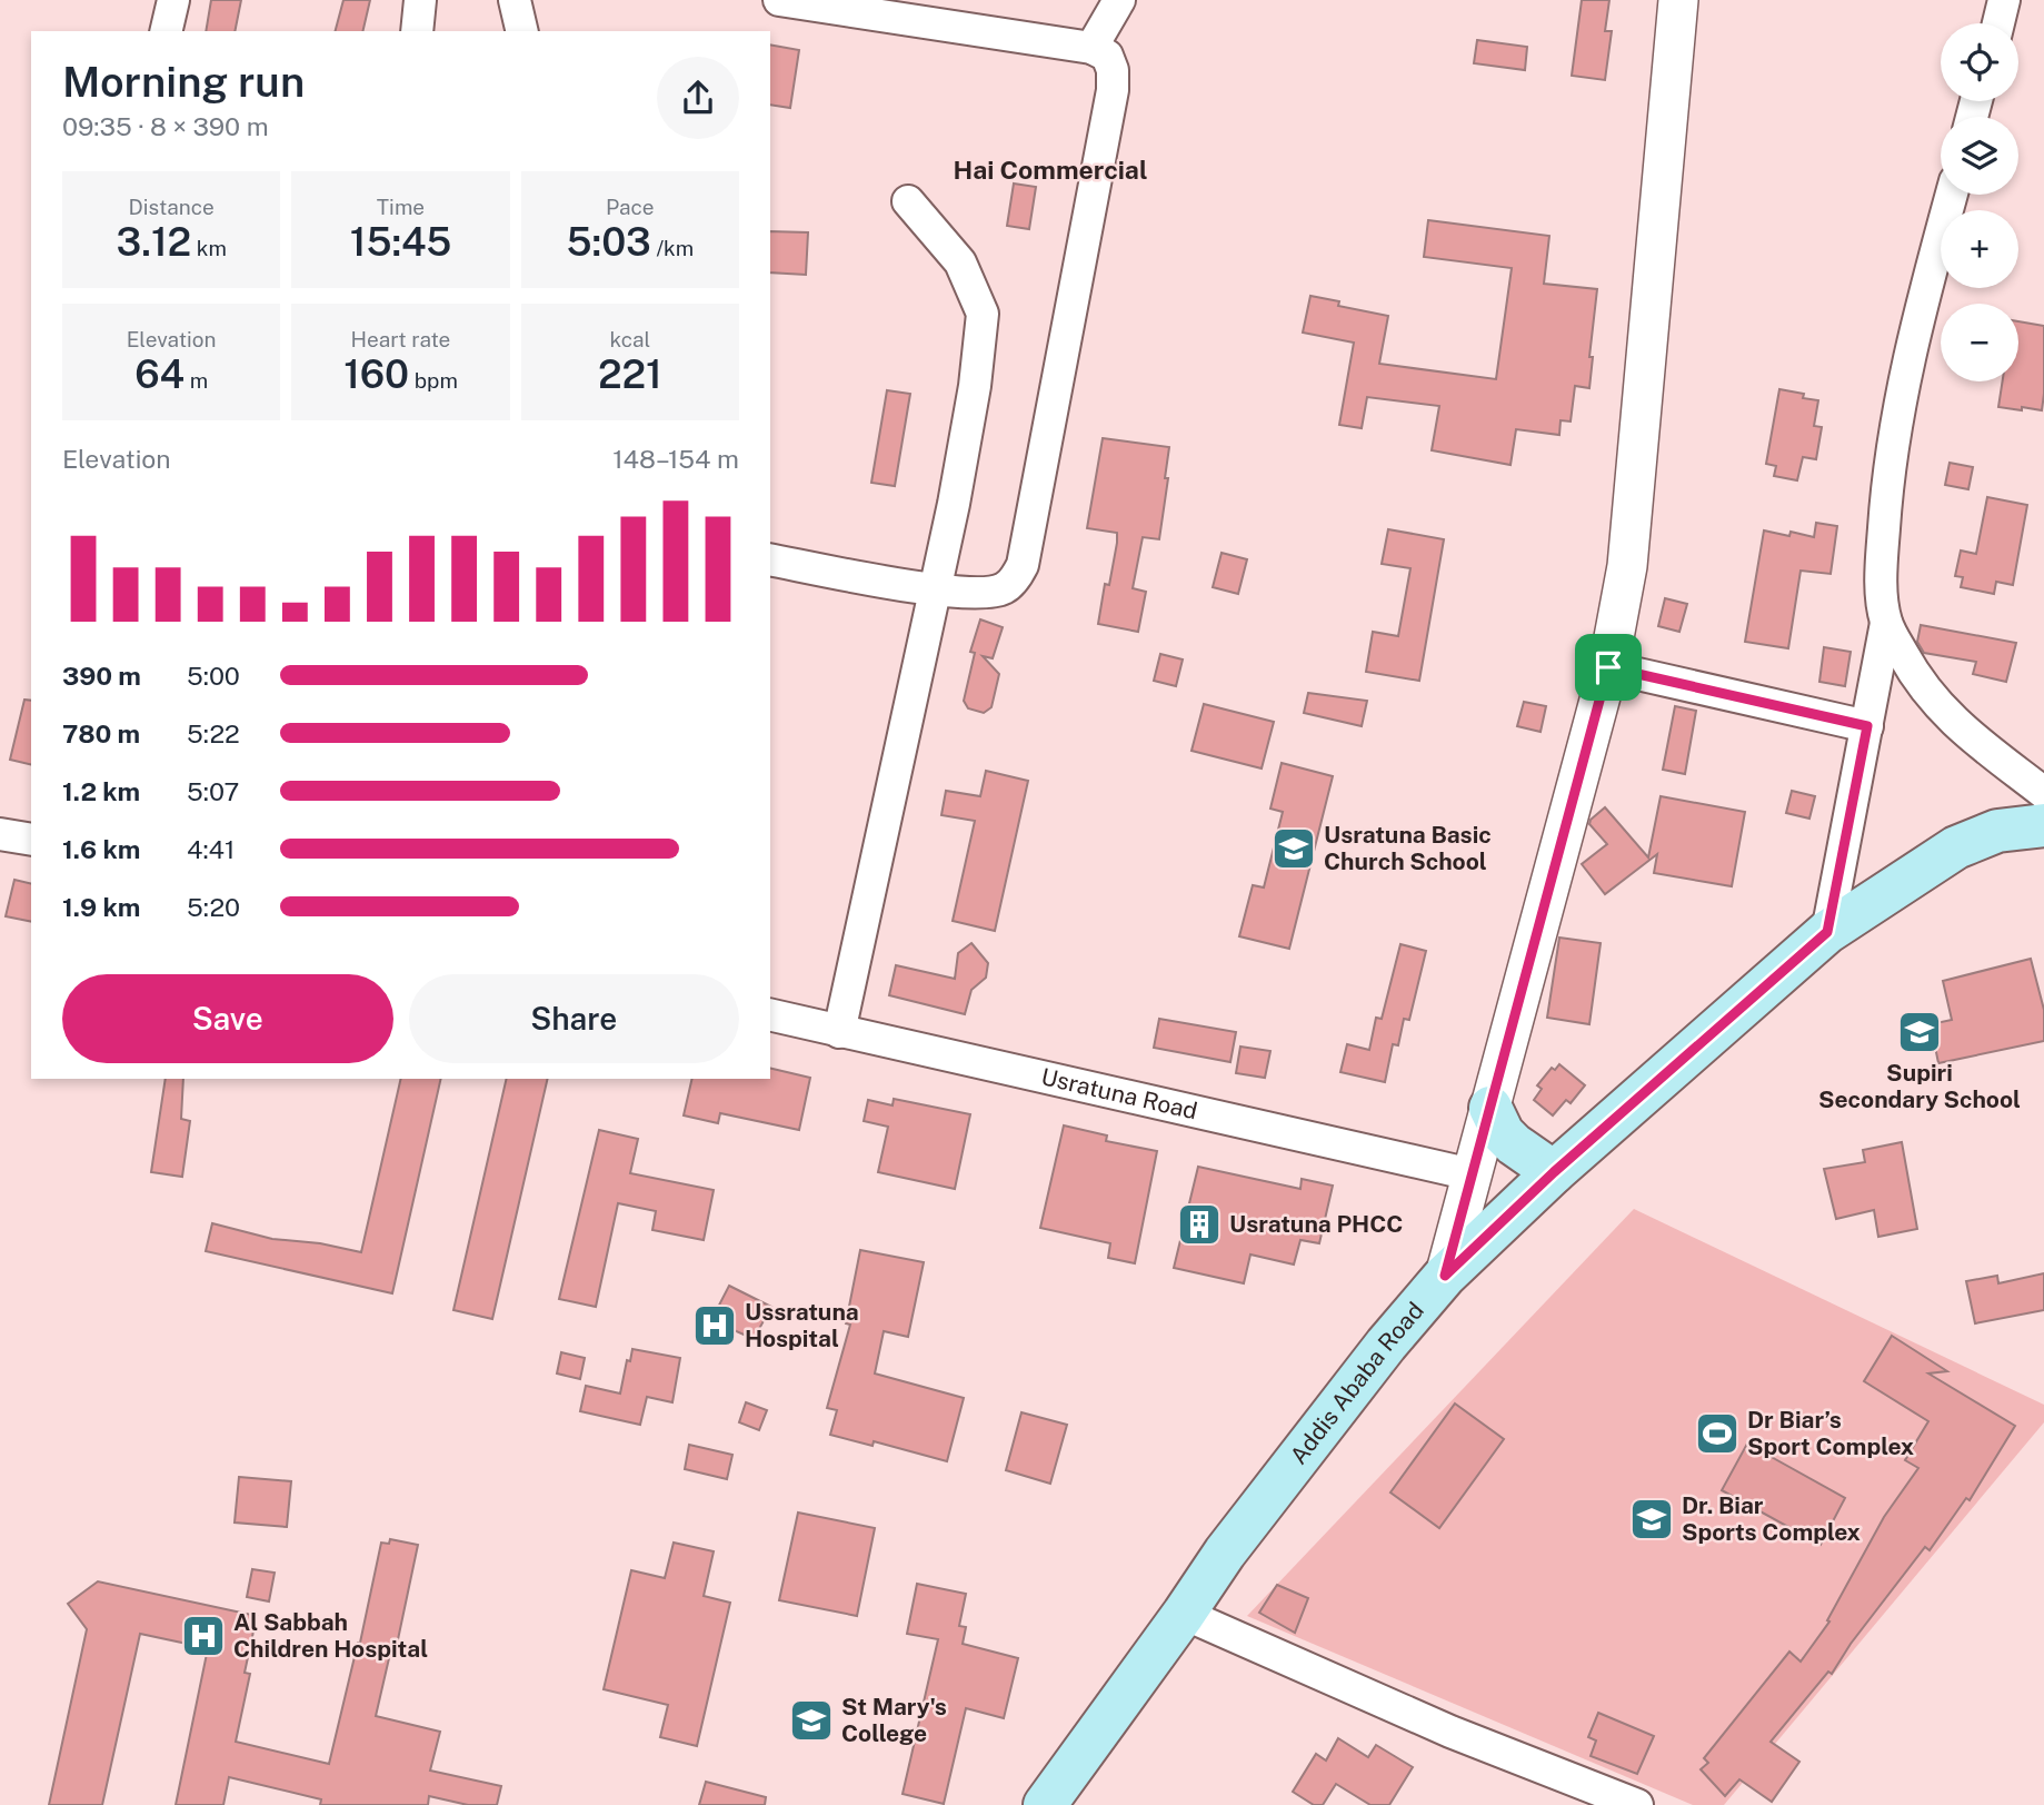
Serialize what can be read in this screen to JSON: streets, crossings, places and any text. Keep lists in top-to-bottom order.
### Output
{
  "streets": {
    "main road": ["Addis Ababa Road"],
    "street": ["Usratuna Road"]
  },
  "districts": ["Hai Commercial"],
  "places": {
    "school or university": [
      "Usratuna Basic Church School",
      "Supiri Secondary School",
      "Dr. Biar Sports Complex",
      "St Mary's College"
    ],
    "building": ["Usratuna PHCC"],
    "hospital": ["Ussratuna Hospital", "Al Sabbah Children Hospital"],
    "sports": ["Dr Biar’s Sport Complex"]
  },
  "page": {
    "map_buttons": ["+", "−"],
    "heading": ["Morning run", "09:35 · 8 × 390 m"],
    "stats": [
      ["Distance", "3.12 km"],
      ["Time", "15:45"],
      ["Pace", "5:03 /km"],
      ["Elevation", "64 m"],
      ["Heart rate", "160 bpm"],
      ["kcal", "221"]
    ],
    "chart": ["Elevation", "148–154 m"],
    "list": [
      {
        "name": "390 m",
        "note": "5:00"
      },
      {
        "name": "780 m",
        "note": "5:22"
      },
      {
        "name": "1.2 km",
        "note": "5:07"
      },
      {
        "name": "1.6 km",
        "note": "4:41"
      },
      {
        "name": "1.9 km",
        "note": "5:20"
      }
    ],
    "buttons": ["Save", "Share"]
  }
}
